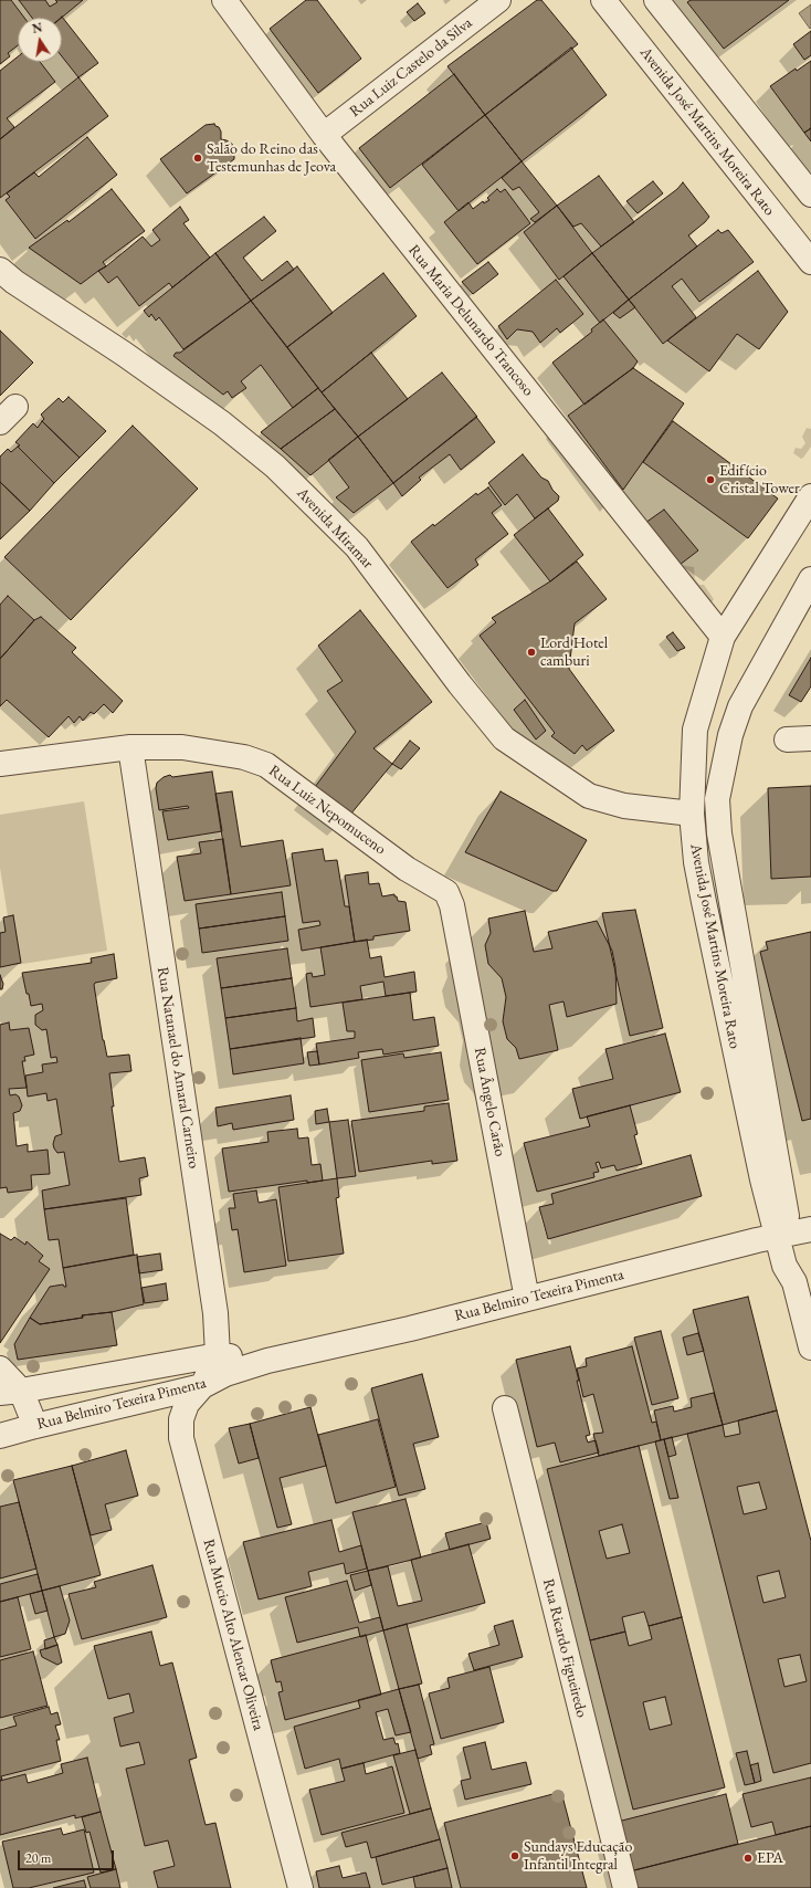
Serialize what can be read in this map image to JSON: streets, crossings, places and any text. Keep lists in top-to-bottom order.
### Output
{
  "streets": {
    "street": [
      "Rua Luiz Castelo da Silva",
      "Avenida José Martins Moreira Rato",
      "Rua Maria Delunardo Trancoso",
      "Avenida Miramar",
      "Rua Luiz Nepomuceno",
      "Rua Natanael do Amaral Carneiro",
      "Rua Ângelo Carão",
      "Rua Belmiro Texeira Pimenta",
      "Rua Mucio Alto Alencar Oliveira",
      "Rua Ricardo Figueiredo"
    ]
  },
  "crossings": [
    ["Rua Luiz Castelo da Silva", "Rua Maria Delunardo Trancoso"],
    ["Avenida José Martins Moreira Rato", "Rua Maria Delunardo Trancoso"],
    ["Avenida José Martins Moreira Rato", "Avenida Miramar"],
    ["Avenida José Martins Moreira Rato", "Rua Belmiro Texeira Pimenta"],
    ["Rua Luiz Nepomuceno", "Rua Natanael do Amaral Carneiro"],
    ["Rua Luiz Nepomuceno", "Rua Ângelo Carão"],
    ["Rua Natanael do Amaral Carneiro", "Rua Belmiro Texeira Pimenta"],
    ["Rua Natanael do Amaral Carneiro", "Rua Mucio Alto Alencar Oliveira"],
    ["Rua Ângelo Carão", "Rua Belmiro Texeira Pimenta"],
    ["Rua Belmiro Texeira Pimenta", "Rua Mucio Alto Alencar Oliveira"]
  ],
  "places": [
    "Salão do Reino das Testemunhas de Jeova",
    "Edifício Cristal Tower",
    "Lord Hotel camburi",
    "Sundays Educação Infantil Integral",
    "EPA"
  ],
  "scale_bar": "20 m",
  "north": "top"
}
